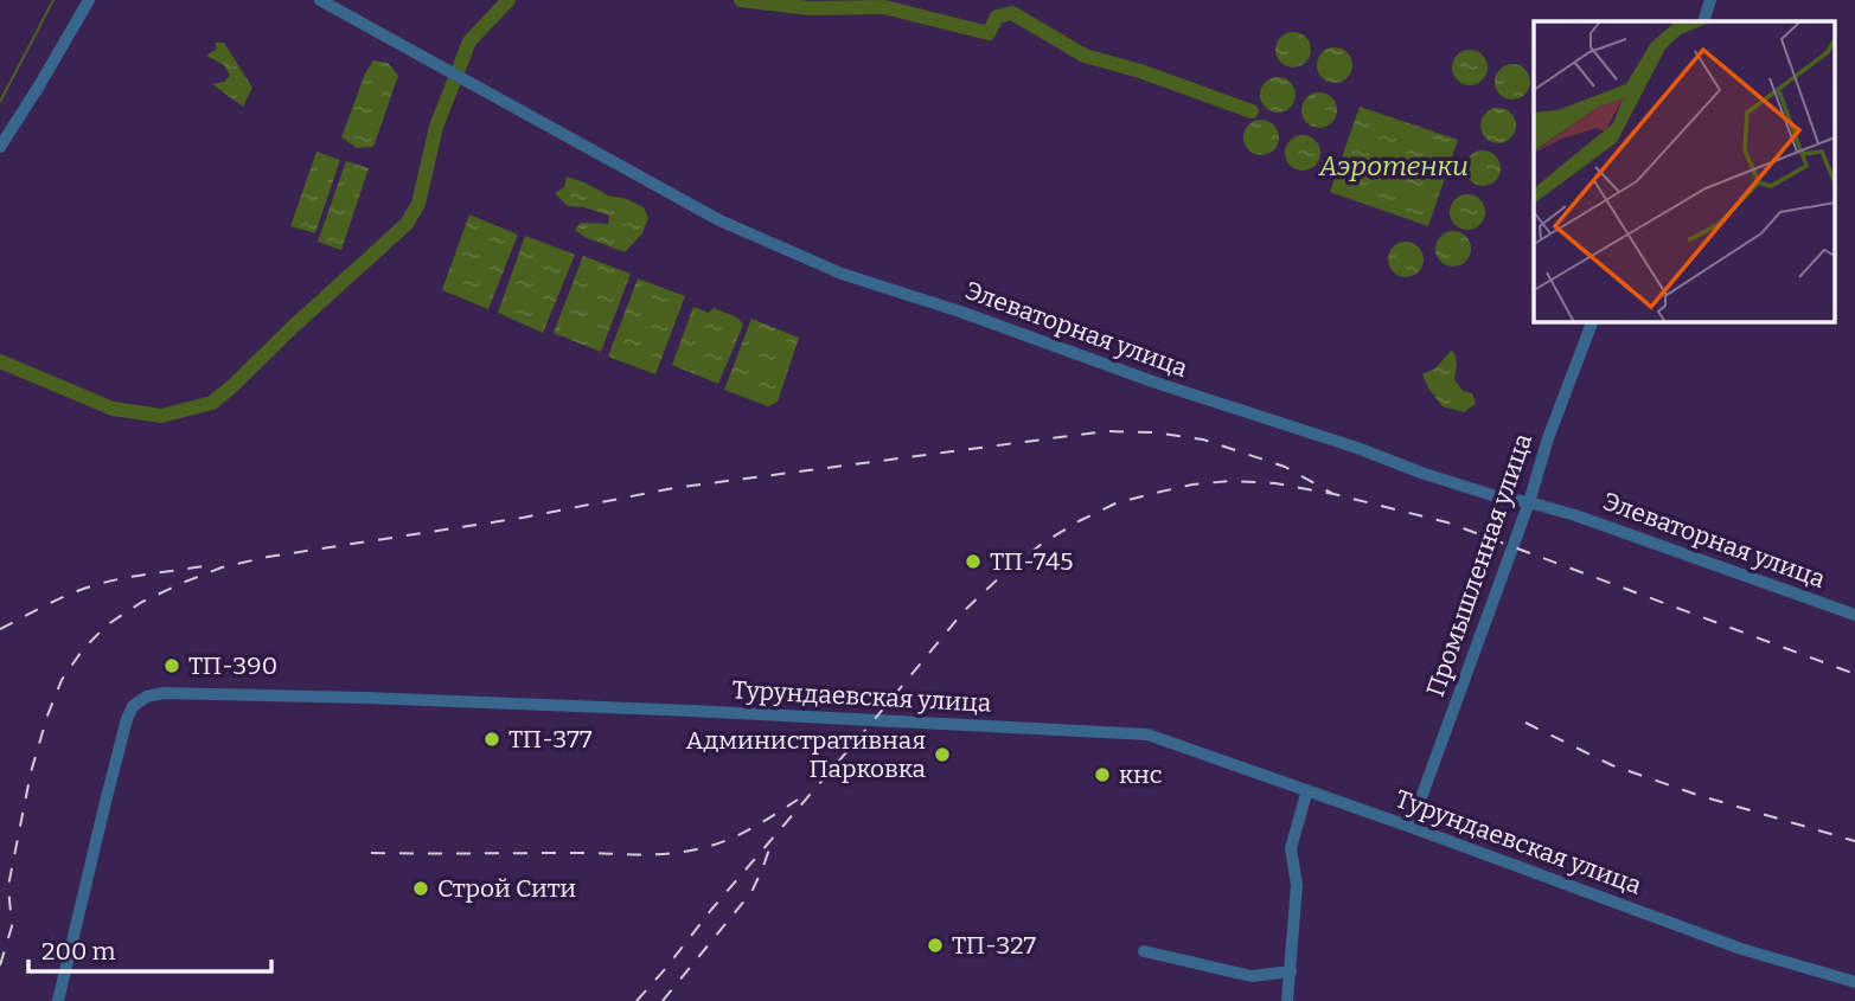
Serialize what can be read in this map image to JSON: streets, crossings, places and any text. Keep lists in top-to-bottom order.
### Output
{
  "streets": {
    "street": ["Элеваторная улица", "Промышленная улица", "Турундаевская улица"]
  },
  "crossings": [
    ["Элеваторная улица", "Промышленная улица"],
    ["Промышленная улица", "Турундаевская улица"]
  ],
  "water": ["Аэротенки"],
  "places": [
    "ТП-745",
    "ТП-390",
    "ТП-377",
    "Административная Парковка",
    "кнс",
    "Строй Сити",
    "ТП-327"
  ],
  "scale_bar": "200 m"
}
